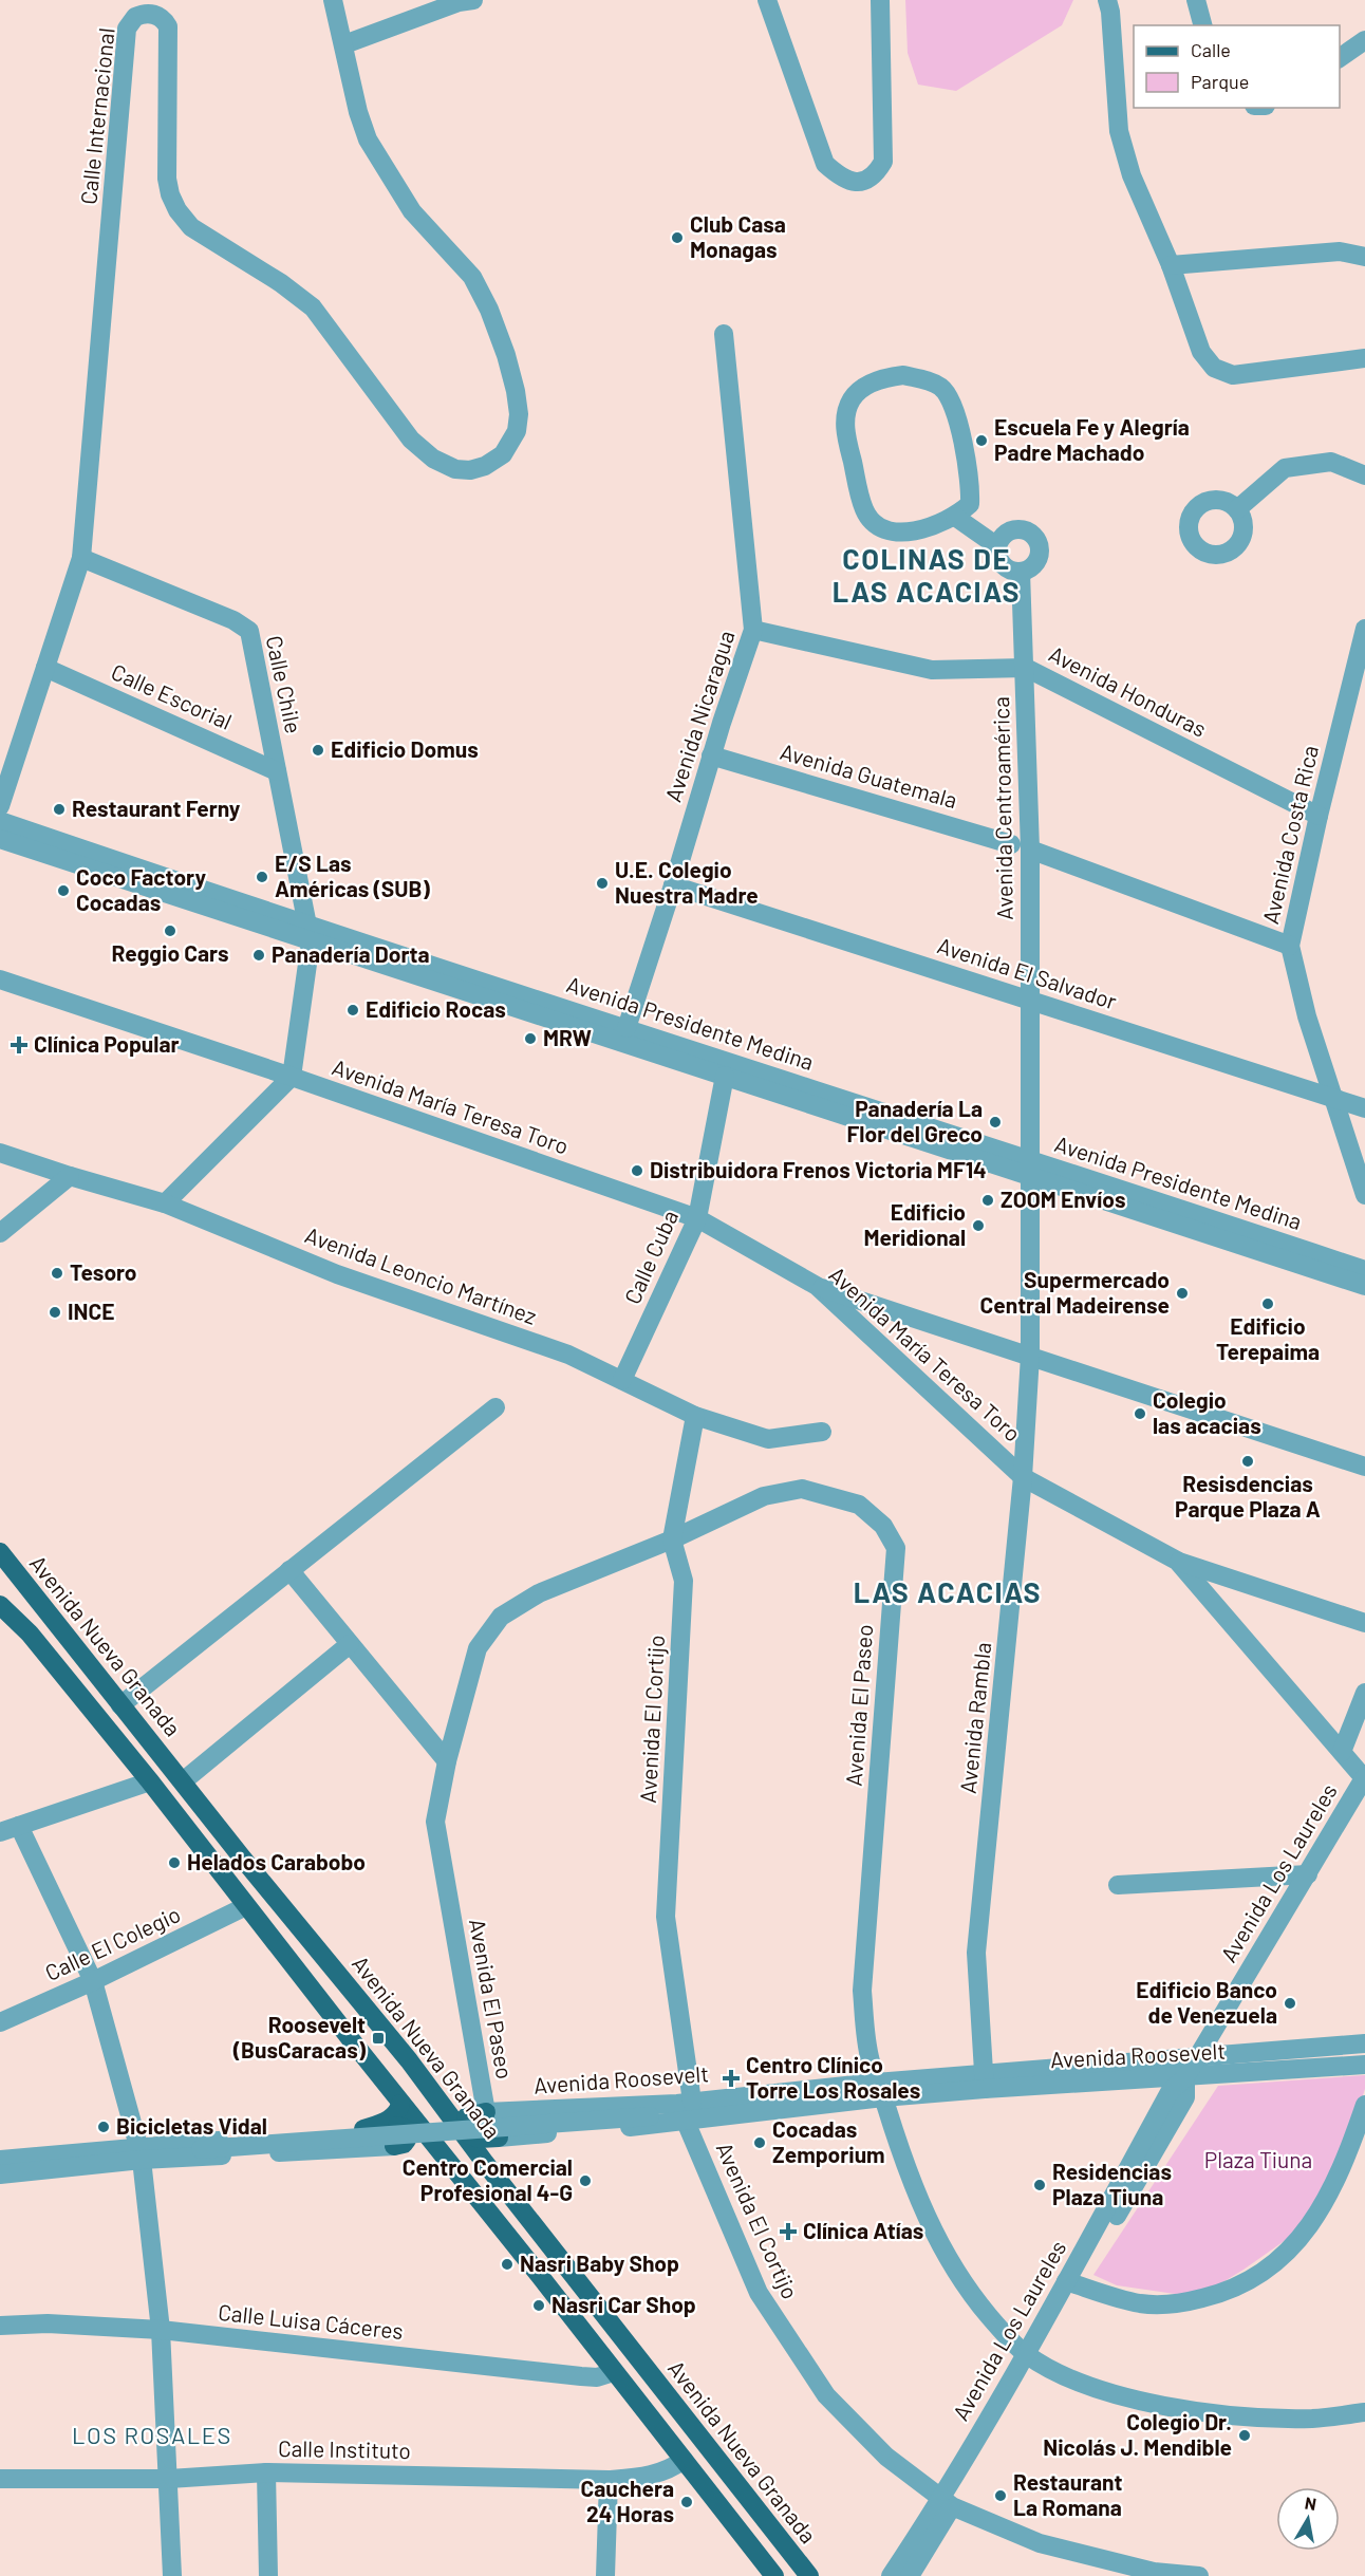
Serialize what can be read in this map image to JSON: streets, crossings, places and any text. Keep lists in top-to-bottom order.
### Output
{
  "streets": {
    "main road": ["Avenida Nueva Granada"],
    "street": [
      "Calle Internacional",
      "Calle Chile",
      "Avenida Honduras",
      "Calle Escorial",
      "Avenida Nicaragua",
      "Avenida Guatemala",
      "Avenida Centroamérica",
      "Avenida Costa Rica",
      "Avenida El Salvador",
      "Avenida Presidente Medina",
      "Avenida María Teresa Toro",
      "Calle Cuba",
      "Avenida Leoncio Martínez",
      "Avenida El Paseo",
      "Avenida Rambla",
      "Avenida El Cortijo",
      "Avenida Los Laureles",
      "Calle El Colegio",
      "Avenida Roosevelt",
      "Calle Luisa Cáceres",
      "Calle Instituto"
    ]
  },
  "crossings": [
    ["Calle Internacional", "Calle Chile"],
    ["Calle Internacional", "Calle Escorial"],
    ["Calle Chile", "Calle Escorial"],
    ["Calle Chile", "Avenida Presidente Medina"],
    ["Calle Chile", "Avenida María Teresa Toro"],
    ["Avenida Honduras", "Avenida Nicaragua"],
    ["Avenida Honduras", "Avenida Centroamérica"],
    ["Avenida Honduras", "Avenida Costa Rica"],
    ["Avenida Nicaragua", "Avenida Guatemala"],
    ["Avenida Nicaragua", "Avenida El Salvador"],
    ["Avenida Nicaragua", "Avenida Presidente Medina"],
    ["Avenida Guatemala", "Avenida Centroamérica"],
    ["Avenida Guatemala", "Avenida Costa Rica"],
    ["Avenida Centroamérica", "Avenida El Salvador"],
    ["Avenida Centroamérica", "Avenida Presidente Medina"],
    ["Avenida Centroamérica", "Avenida Rambla"],
    ["Avenida Costa Rica", "Avenida El Salvador"],
    ["Avenida Presidente Medina", "Calle Cuba"],
    ["Avenida Presidente Medina", "Avenida Rambla"],
    ["Avenida María Teresa Toro", "Calle Cuba"],
    ["Avenida María Teresa Toro", "Avenida Rambla"],
    ["Avenida María Teresa Toro", "Avenida Los Laureles"],
    ["Calle Cuba", "Avenida Leoncio Martínez"],
    ["Avenida Leoncio Martínez", "Avenida El Cortijo"],
    ["Avenida El Paseo", "Avenida El Cortijo"],
    ["Avenida El Paseo", "Avenida Los Laureles"],
    ["Avenida El Paseo", "Avenida Roosevelt"],
    ["Avenida Rambla", "Avenida Roosevelt"],
    ["Avenida El Cortijo", "Avenida Los Laureles"],
    ["Avenida El Cortijo", "Avenida Roosevelt"],
    ["Avenida Los Laureles", "Avenida Roosevelt"]
  ],
  "districts": ["COLINAS DE LAS ACACIAS", "LAS ACACIAS", "LOS ROSALES"],
  "parks": ["Plaza Tiuna"],
  "places": {
    "other": [
      "Club Casa Monagas",
      "Escuela Fe y Alegría Padre Machado",
      "Edificio Domus",
      "Restaurant Ferny",
      "E/S Las Américas (SUB)",
      "U.E. Colegio Nuestra Madre",
      "Coco Factory Cocadas",
      "Reggio Cars",
      "Panadería Dorta",
      "Edificio Rocas",
      "MRW",
      "Panadería La Flor del Greco",
      "Distribuidora Frenos Victoria MF14",
      "ZOOM Envíos",
      "Edificio Meridional",
      "Tesoro",
      "Supermercado Central Madeirense",
      "Edificio Terepaima",
      "INCE",
      "Colegio las acacias",
      "Resisdencias Parque Plaza A",
      "Helados Carabobo",
      "Edificio Banco de Venezuela",
      "Bicicletas Vidal",
      "Cocadas Zemporium",
      "Centro Comercial Profesional 4-G",
      "Residencias Plaza Tiuna",
      "Nasri Baby Shop",
      "Nasri Car Shop",
      "Colegio Dr. Nicolás J. Mendible",
      "Restaurant La Romana",
      "Cauchera 24 Horas"
    ],
    "health": ["Clínica Popular", "Centro Clínico Torre Los Rosales", "Clínica Atías"],
    "transit": ["Roosevelt (BusCaracas)"]
  },
  "legend": ["Calle", "Parque"],
  "north": "top"
}
